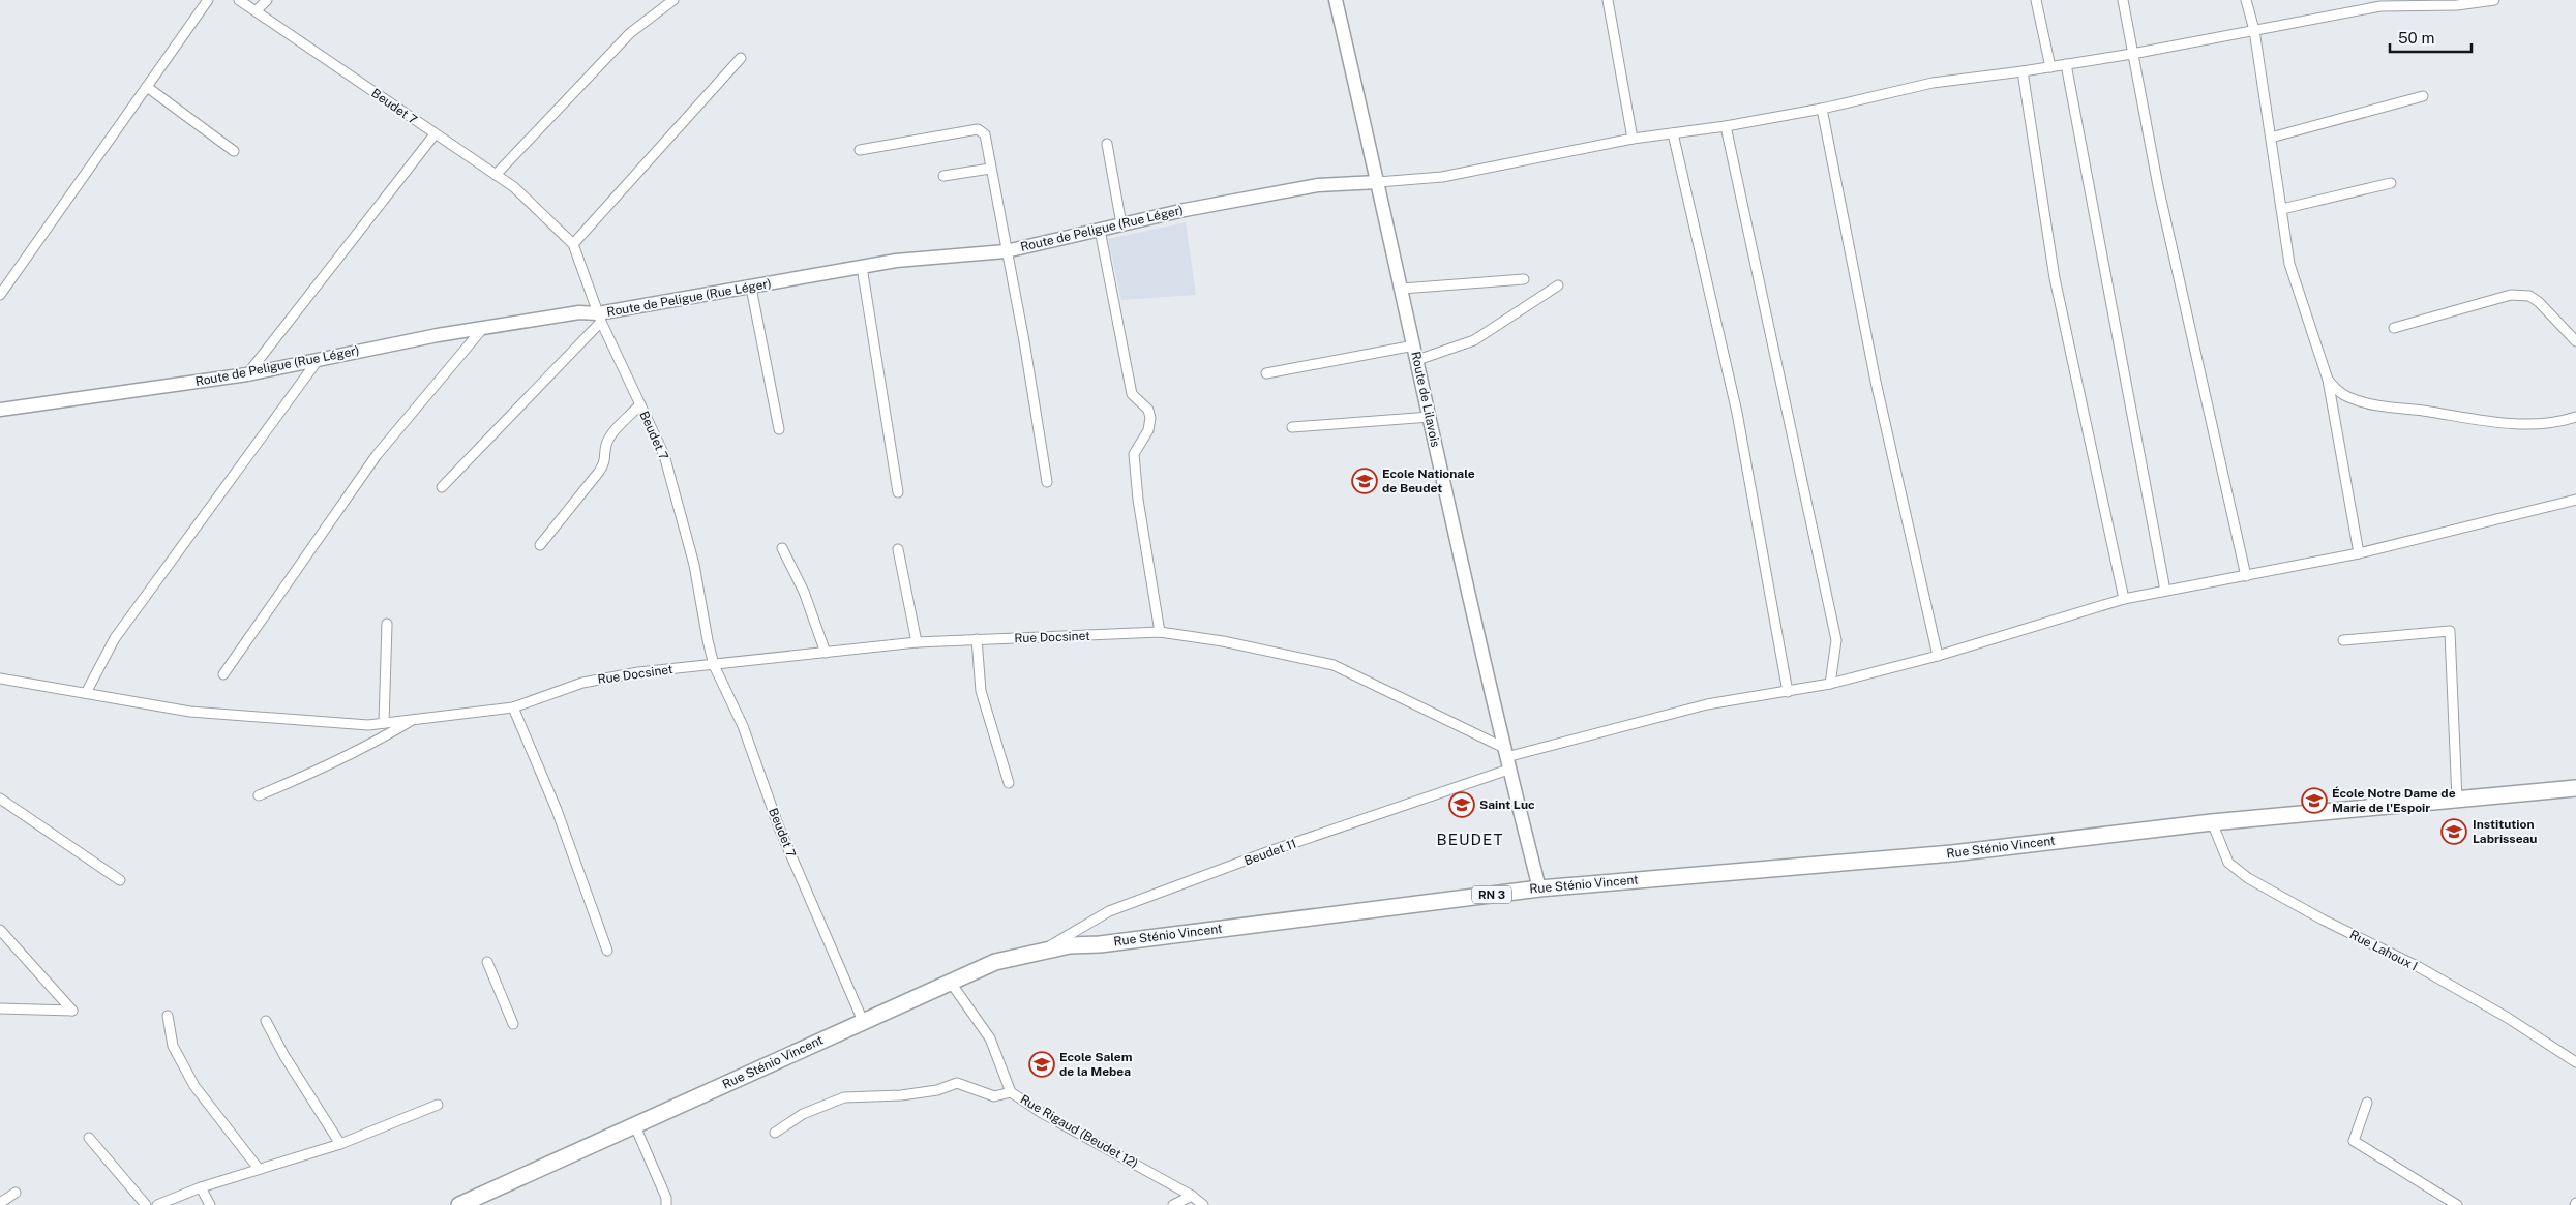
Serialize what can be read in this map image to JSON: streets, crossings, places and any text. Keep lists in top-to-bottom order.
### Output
{
  "streets": {
    "main road": ["Rue Sténio Vincent", "RN 3"],
    "street": [
      "Beudet 7",
      "Route de Peligue (Rue Léger)",
      "Route de Lilavois",
      "Rue Docsinet",
      "Beudet 11",
      "Rue Lahoux I",
      "Rue Rigaud (Beudet 12)"
    ]
  },
  "crossings": [
    ["Beudet 7", "Route de Peligue (Rue Léger)"],
    ["Beudet 7", "Rue Docsinet"],
    ["Beudet 7", "Rue Sténio Vincent"],
    ["Route de Peligue (Rue Léger)", "Route de Lilavois"],
    ["Route de Lilavois", "Rue Docsinet"],
    ["Route de Lilavois", "Rue Sténio Vincent"],
    ["Route de Lilavois", "Beudet 11"],
    ["Rue Docsinet", "Beudet 11"],
    ["Rue Sténio Vincent", "Beudet 11"],
    ["Rue Sténio Vincent", "Rue Lahoux I"],
    ["Rue Sténio Vincent", "Rue Rigaud (Beudet 12)"]
  ],
  "districts": ["BEUDET"],
  "places": {
    "school or university": [
      "Ecole Nationale de Beudet",
      "École Notre Dame de Marie de l'Espoir",
      "Saint Luc",
      "Institution Labrisseau",
      "Ecole Salem de la Mebea"
    ]
  },
  "scale_bar": "50 m"
}
